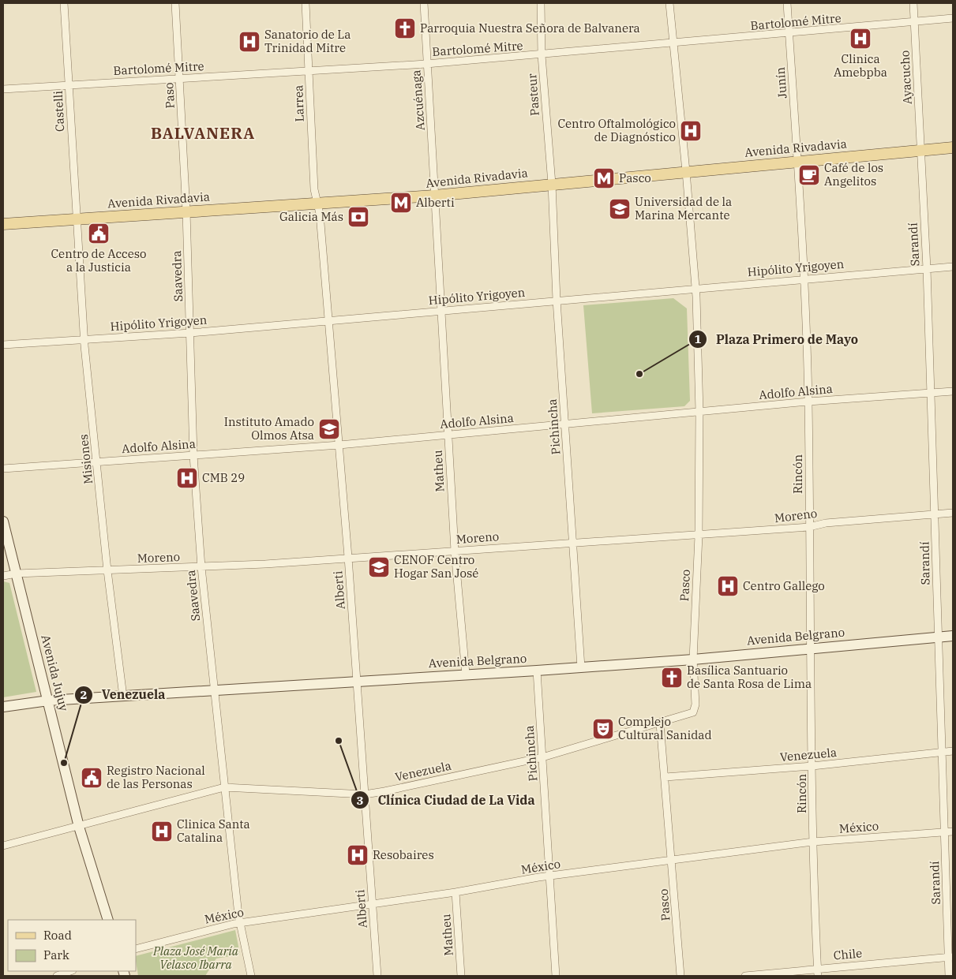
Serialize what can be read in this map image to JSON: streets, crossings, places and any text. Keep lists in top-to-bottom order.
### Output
{
  "streets": {
    "main road": ["Avenida Rivadavia", "Avenida Belgrano", "Avenida Jujuy"],
    "street": [
      "Bartolomé Mitre",
      "Ayacucho",
      "Junín",
      "Pasteur",
      "Paso",
      "Azcuénaga",
      "Larrea",
      "Castelli",
      "Sarandí",
      "Hipólito Yrigoyen",
      "Saavedra",
      "Adolfo Alsina",
      "Pichincha",
      "Misiones",
      "Matheu",
      "Rincón",
      "Moreno",
      "Pasco",
      "Alberti",
      "Venezuela",
      "México",
      "Chile"
    ]
  },
  "crossings": [
    ["Bartolomé Mitre", "Ayacucho"],
    ["Bartolomé Mitre", "Junín"],
    ["Bartolomé Mitre", "Pasteur"],
    ["Bartolomé Mitre", "Paso"],
    ["Bartolomé Mitre", "Azcuénaga"],
    ["Bartolomé Mitre", "Larrea"],
    ["Bartolomé Mitre", "Castelli"],
    ["Bartolomé Mitre", "Pasco"],
    ["Ayacucho", "Avenida Rivadavia"],
    ["Ayacucho", "Sarandí"],
    ["Junín", "Avenida Rivadavia"],
    ["Junín", "Rincón"],
    ["Pasteur", "Avenida Rivadavia"],
    ["Pasteur", "Pichincha"],
    ["Paso", "Avenida Rivadavia"],
    ["Paso", "Saavedra"],
    ["Azcuénaga", "Avenida Rivadavia"],
    ["Azcuénaga", "Matheu"],
    ["Larrea", "Avenida Rivadavia"],
    ["Larrea", "Alberti"],
    ["Castelli", "Avenida Rivadavia"],
    ["Castelli", "Misiones"],
    ["Avenida Rivadavia", "Sarandí"],
    ["Avenida Rivadavia", "Saavedra"],
    ["Avenida Rivadavia", "Pichincha"],
    ["Avenida Rivadavia", "Misiones"],
    ["Avenida Rivadavia", "Matheu"],
    ["Avenida Rivadavia", "Rincón"],
    ["Avenida Rivadavia", "Pasco"],
    ["Avenida Rivadavia", "Alberti"],
    ["Sarandí", "Hipólito Yrigoyen"],
    ["Sarandí", "Adolfo Alsina"],
    ["Sarandí", "Moreno"],
    ["Sarandí", "Avenida Belgrano"],
    ["Sarandí", "Venezuela"],
    ["Sarandí", "México"],
    ["Sarandí", "Chile"],
    ["Hipólito Yrigoyen", "Saavedra"],
    ["Hipólito Yrigoyen", "Pichincha"],
    ["Hipólito Yrigoyen", "Misiones"],
    ["Hipólito Yrigoyen", "Matheu"],
    ["Hipólito Yrigoyen", "Rincón"],
    ["Hipólito Yrigoyen", "Pasco"],
    ["Hipólito Yrigoyen", "Alberti"],
    ["Saavedra", "Adolfo Alsina"],
    ["Saavedra", "Moreno"],
    ["Saavedra", "Avenida Belgrano"],
    ["Saavedra", "Venezuela"],
    ["Saavedra", "México"],
    ["Adolfo Alsina", "Pichincha"],
    ["Adolfo Alsina", "Misiones"],
    ["Adolfo Alsina", "Matheu"],
    ["Adolfo Alsina", "Rincón"],
    ["Adolfo Alsina", "Pasco"],
    ["Adolfo Alsina", "Alberti"],
    ["Pichincha", "Moreno"],
    ["Pichincha", "Avenida Belgrano"],
    ["Pichincha", "Venezuela"],
    ["Pichincha", "México"],
    ["Misiones", "Moreno"],
    ["Misiones", "Avenida Belgrano"],
    ["Matheu", "Moreno"],
    ["Matheu", "Avenida Belgrano"],
    ["Matheu", "México"],
    ["Rincón", "Moreno"],
    ["Rincón", "Avenida Belgrano"],
    ["Rincón", "Venezuela"],
    ["Rincón", "México"],
    ["Rincón", "Chile"],
    ["Moreno", "Pasco"],
    ["Moreno", "Alberti"],
    ["Moreno", "Avenida Jujuy"],
    ["Pasco", "Avenida Belgrano"],
    ["Pasco", "Venezuela"],
    ["Pasco", "México"],
    ["Alberti", "Avenida Belgrano"],
    ["Alberti", "Venezuela"],
    ["Alberti", "México"],
    ["Avenida Belgrano", "Avenida Jujuy"],
    ["Avenida Jujuy", "Venezuela"]
  ],
  "districts": ["BALVANERA"],
  "parks": ["Plaza José María Velasco Ibarra"],
  "places": {
    "church": ["Parroquia Nuestra Señora de Balvanera", "Basílica Santuario de Santa Rosa de Lima"],
    "hospital": [
      "Clinica Amebpba",
      "Sanatorio de La Trinidad Mitre",
      "Centro Oftalmológico de Diagnóstico",
      "CMB 29",
      "Centro Gallego",
      "Clinica Santa Catalina",
      "Resobaires"
    ],
    "cafe": ["Café de los Angelitos"],
    "metro station": ["Pasco", "Alberti"],
    "school or university": ["Universidad de la Marina Mercante", "Instituto Amado Olmos Atsa", "CENOF Centro Hogar San José"],
    "bank": ["Galicia Más"],
    "public building": ["Centro de Acceso a la Justicia", "Registro Nacional de las Personas"],
    "other": ["Plaza Primero de Mayo", "Clínica Ciudad de La Vida", "Venezuela"],
    "theatre": ["Complejo Cultural Sanidad"]
  },
  "legend": ["Road", "Park"]
}
